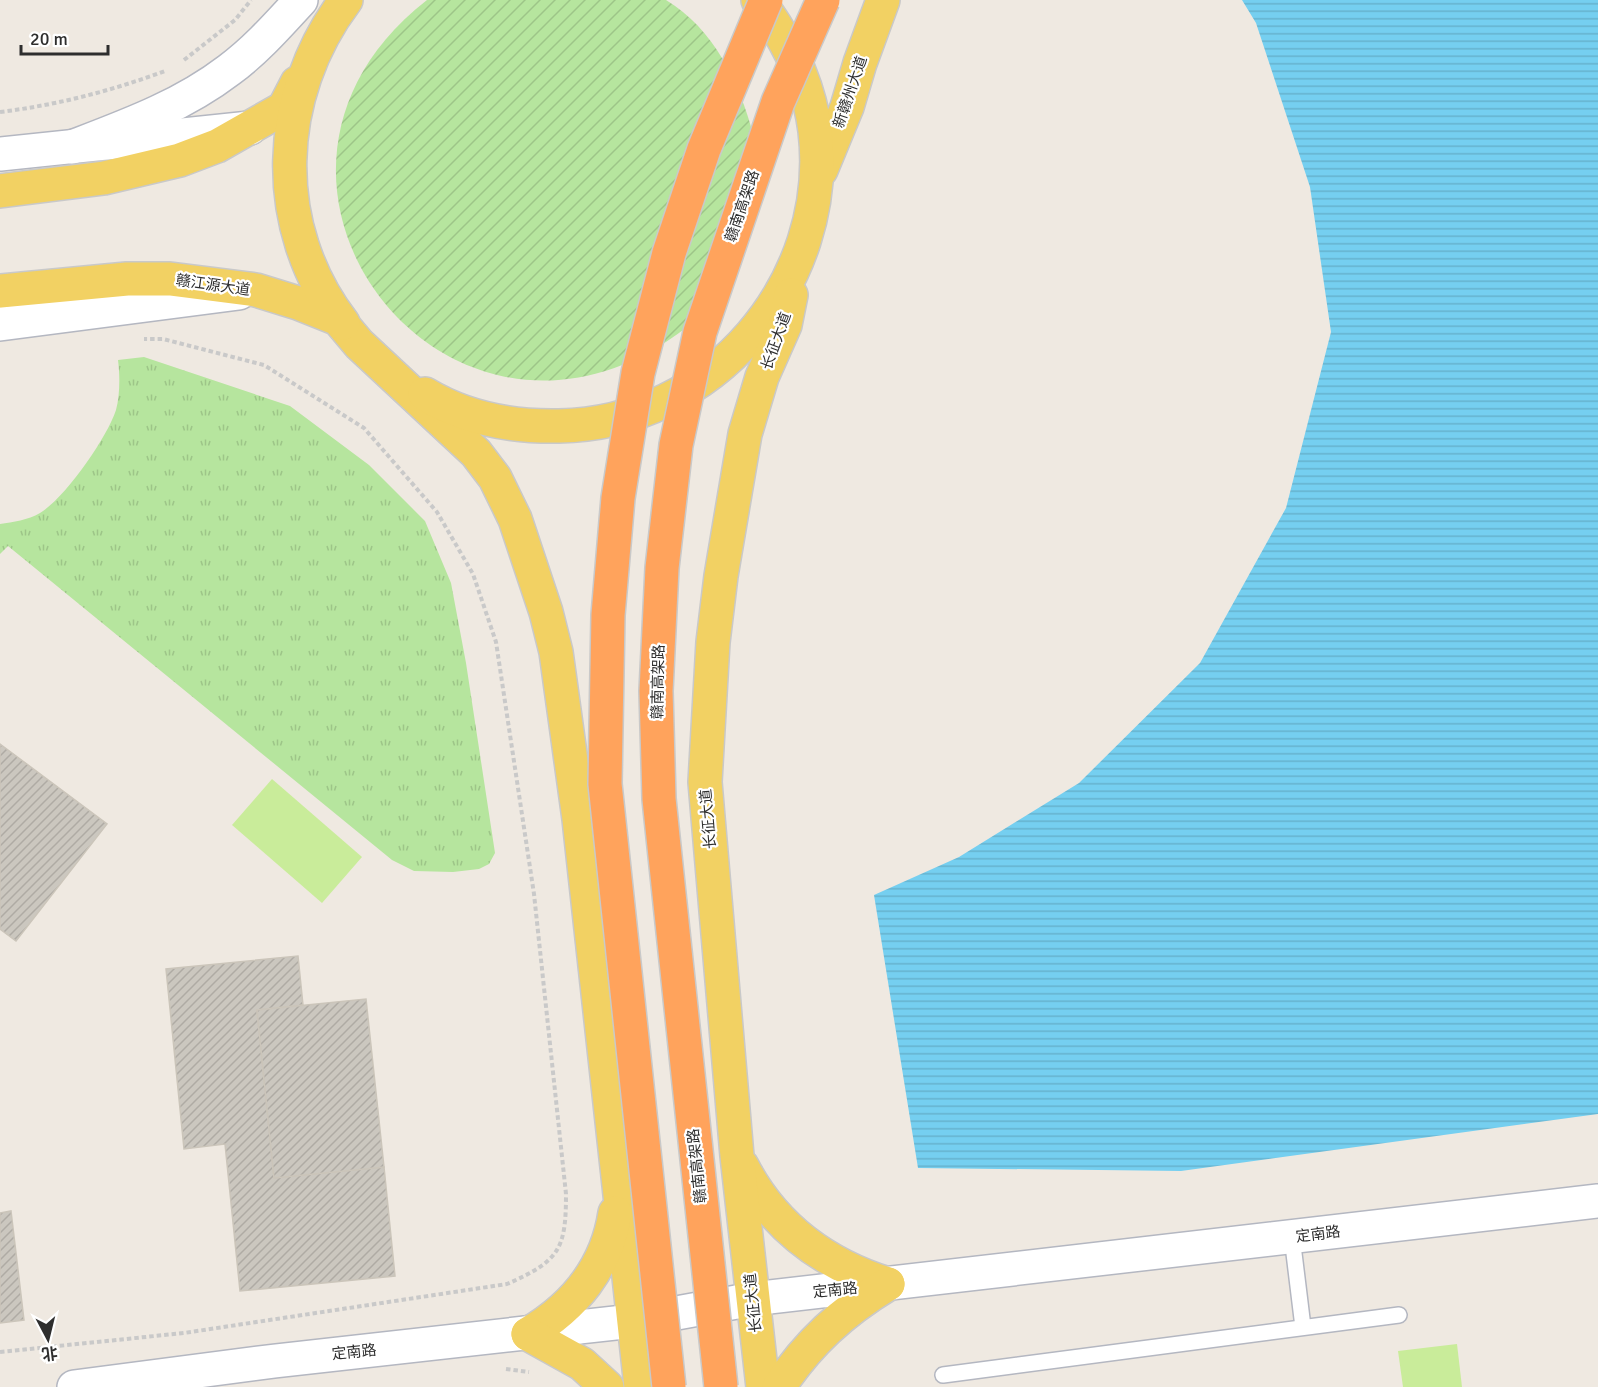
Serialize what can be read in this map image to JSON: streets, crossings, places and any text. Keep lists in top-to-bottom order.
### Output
{
  "streets": {
    "highway": ["赣南高架路"],
    "main road": ["新赣州大道", "赣江源大道", "长征大道"],
    "street": ["定南路"]
  },
  "crossings": [
    ["长征大道", "定南路"]
  ],
  "scale_bar": "20 m",
  "north": "bottom"
}
